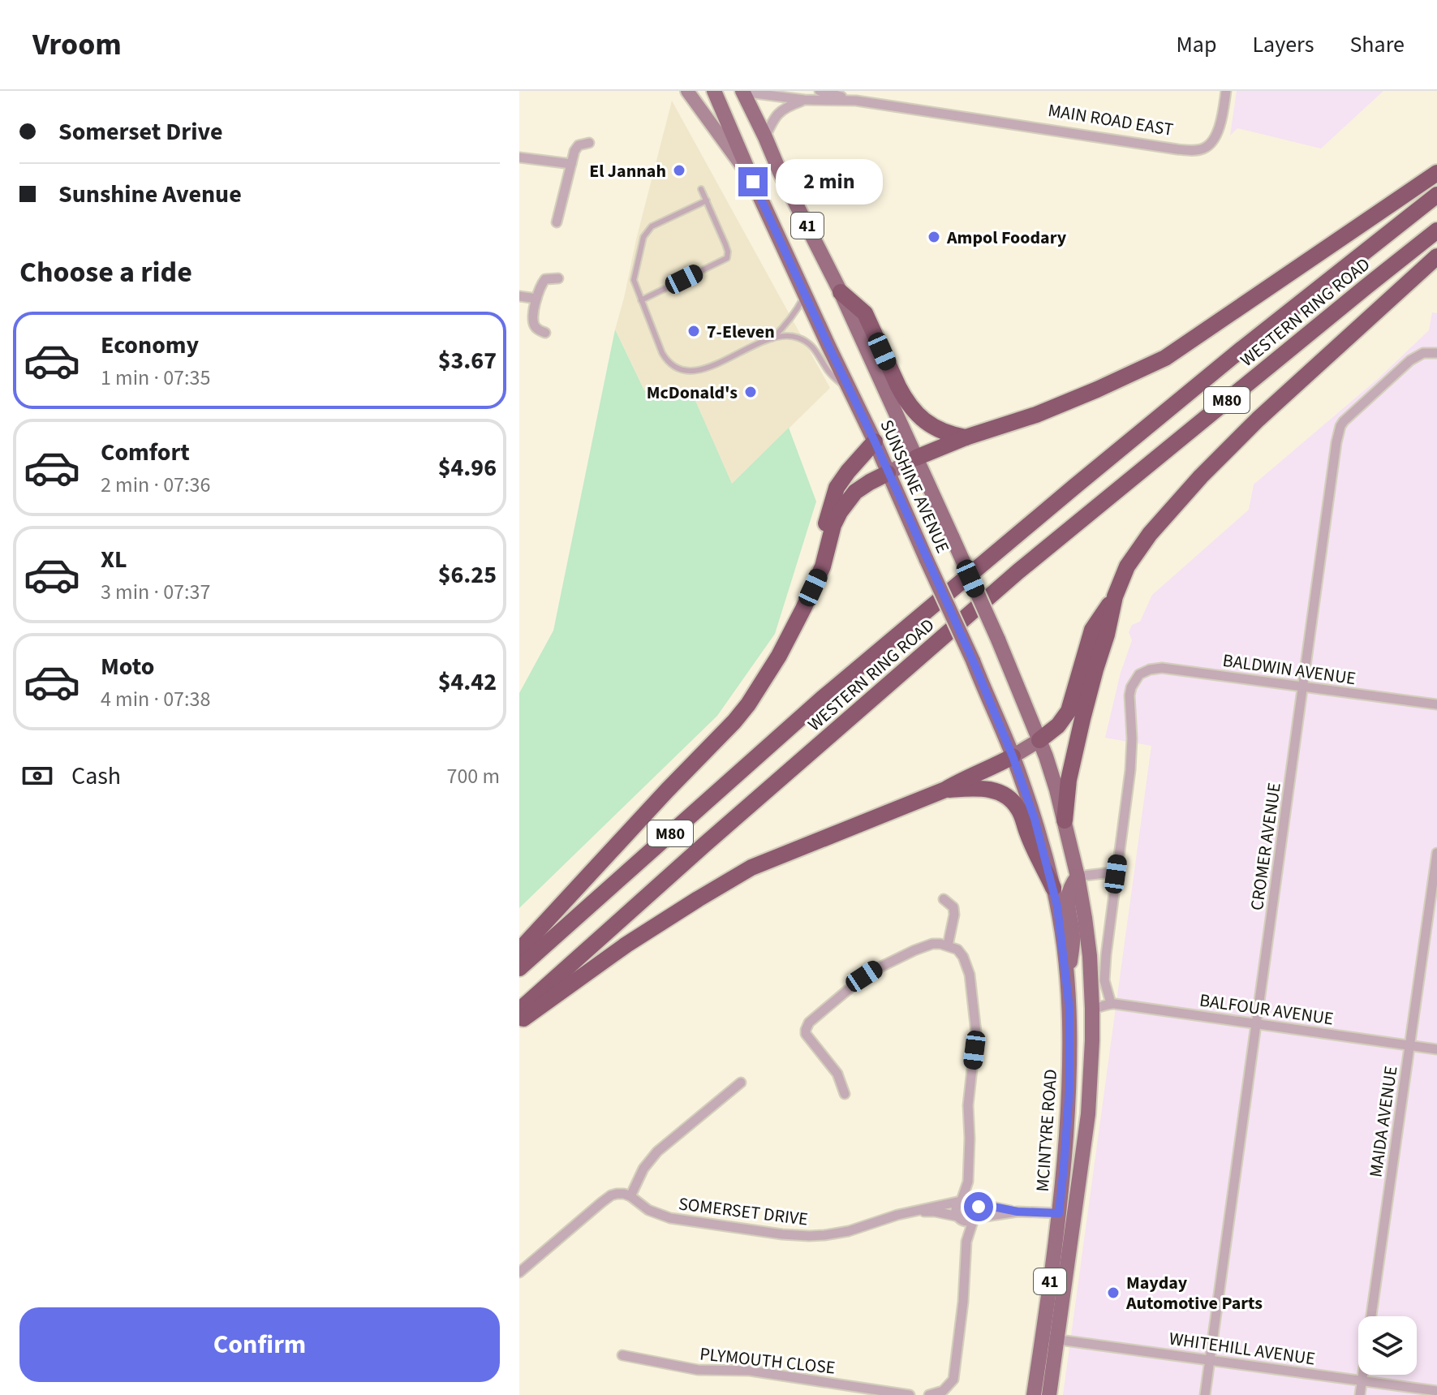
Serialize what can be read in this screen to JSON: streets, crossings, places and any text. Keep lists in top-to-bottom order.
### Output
{
  "streets": {
    "highway": ["WESTERN RING ROAD", "M80"],
    "main road": ["41", "SUNSHINE AVENUE", "MCINTYRE ROAD"],
    "street": [
      "MAIN ROAD EAST",
      "BALDWIN AVENUE",
      "CROMER AVENUE",
      "BALFOUR AVENUE",
      "MAIDA AVENUE",
      "SOMERSET DRIVE",
      "WHITEHILL AVENUE",
      "PLYMOUTH CLOSE"
    ]
  },
  "crossings": [
    ["MAIN ROAD EAST", "SUNSHINE AVENUE"],
    ["SUNSHINE AVENUE", "MCINTYRE ROAD"],
    ["BALDWIN AVENUE", "CROMER AVENUE"],
    ["CROMER AVENUE", "BALFOUR AVENUE"],
    ["CROMER AVENUE", "WHITEHILL AVENUE"],
    ["BALFOUR AVENUE", "MAIDA AVENUE"],
    ["BALFOUR AVENUE", "MCINTYRE ROAD"],
    ["MAIDA AVENUE", "WHITEHILL AVENUE"],
    ["MCINTYRE ROAD", "WHITEHILL AVENUE"]
  ],
  "places": [
    "El Jannah",
    "Ampol Foodary",
    "7-Eleven",
    "McDonald's",
    "Mayday Automotive Parts"
  ],
  "page": {
    "header": "Vroom",
    "nav": ["Map", "Layers", "Share"],
    "banner": ["Somerset Drive", "Sunshine Avenue"],
    "bubble": "2 min",
    "heading": "Choose a ride",
    "list": [
      {
        "name": "Economy",
        "note": "1 min · 07:35",
        "value": "$3.67"
      },
      {
        "name": "Comfort",
        "note": "2 min · 07:36",
        "value": "$4.96"
      },
      {
        "name": "XL",
        "note": "3 min · 07:37",
        "value": "$6.25"
      },
      {
        "name": "Moto",
        "note": "4 min · 07:38",
        "value": "$4.42"
      }
    ],
    "pay": ["Cash", "700 m"],
    "buttons": "Confirm"
  }
}
